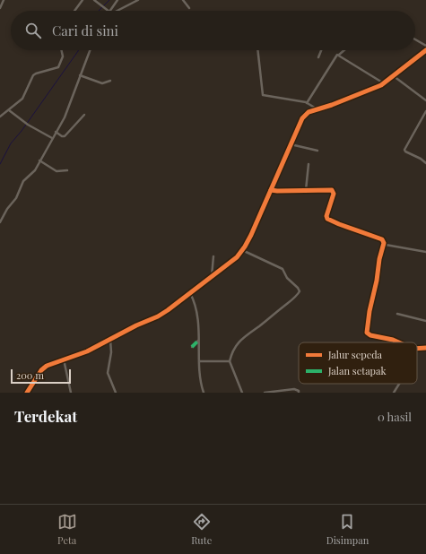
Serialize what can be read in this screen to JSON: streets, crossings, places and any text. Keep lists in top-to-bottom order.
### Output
{
  "legend": ["Jalur sepeda", "Jalan setapak"],
  "scale_bar": "200 m",
  "page": {
    "search": "Cari di sini",
    "scale": "200 m",
    "heading": ["Terdekat", "0 hasil"],
    "nav": ["Peta", "Rute", "Disimpan"]
  }
}
